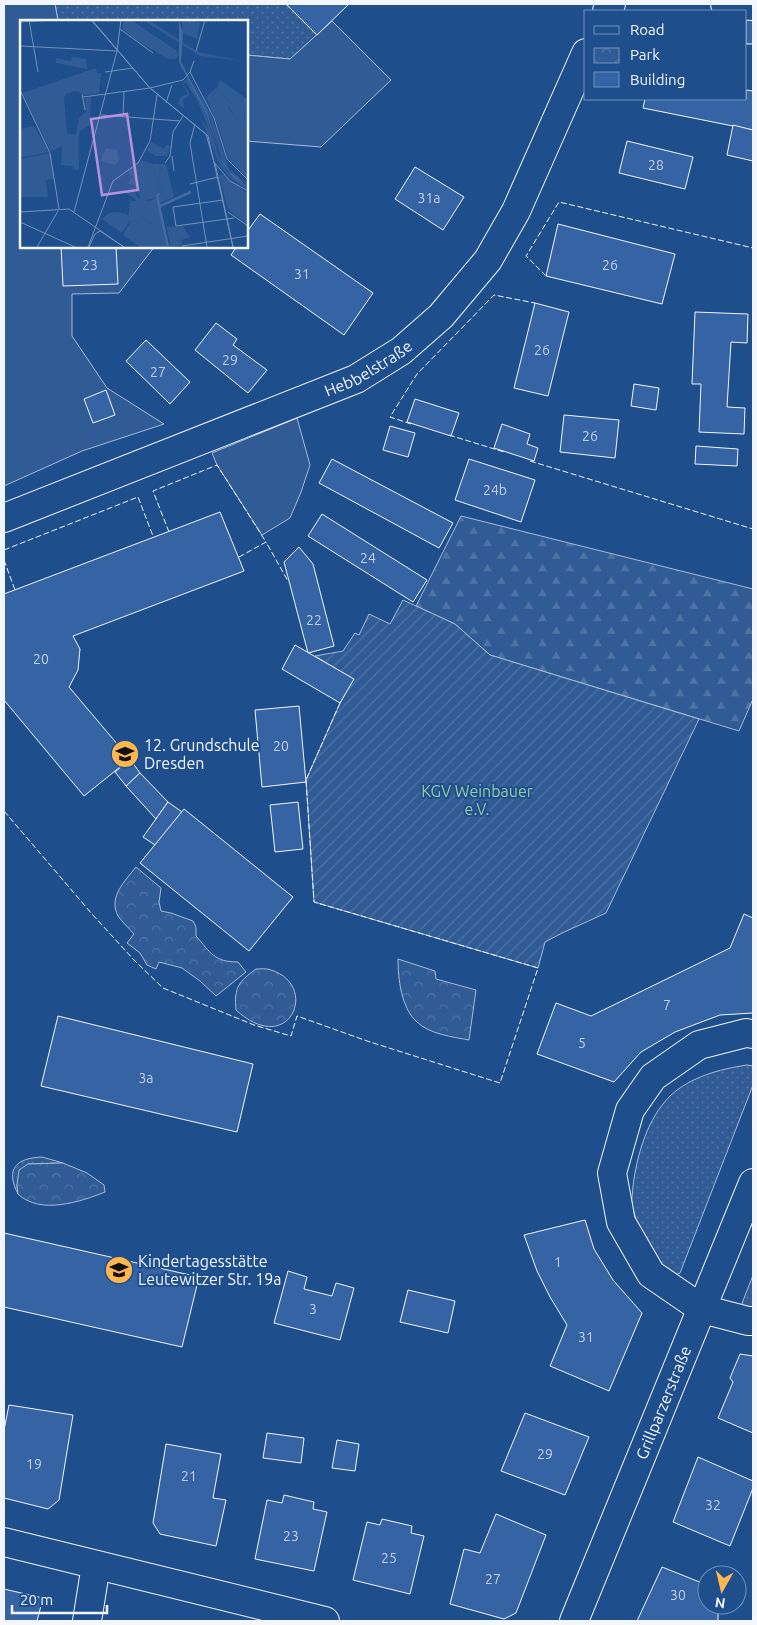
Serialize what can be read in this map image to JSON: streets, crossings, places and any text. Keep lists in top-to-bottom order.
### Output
{
  "streets": {
    "street": ["Hebbelstraße", "Grillparzerstraße"]
  },
  "parks": ["KGV Weinbauer e.V."],
  "places": {
    "school or university": ["12. Grundschule Dresden", "Kindertagesstätte Leutewitzer Str. 19a"]
  },
  "house_numbers": [
    "28",
    "31a",
    "23",
    "26",
    "31",
    "26",
    "29",
    "27",
    "26",
    "24b",
    "24",
    "22",
    "20",
    "20",
    "7",
    "5",
    "3a",
    "1",
    "3",
    "31",
    "29",
    "19",
    "21",
    "32",
    "23",
    "25",
    "27",
    "30"
  ],
  "legend": ["Road", "Park", "Building"],
  "scale_bar": "20 m",
  "north": "bottom"
}
